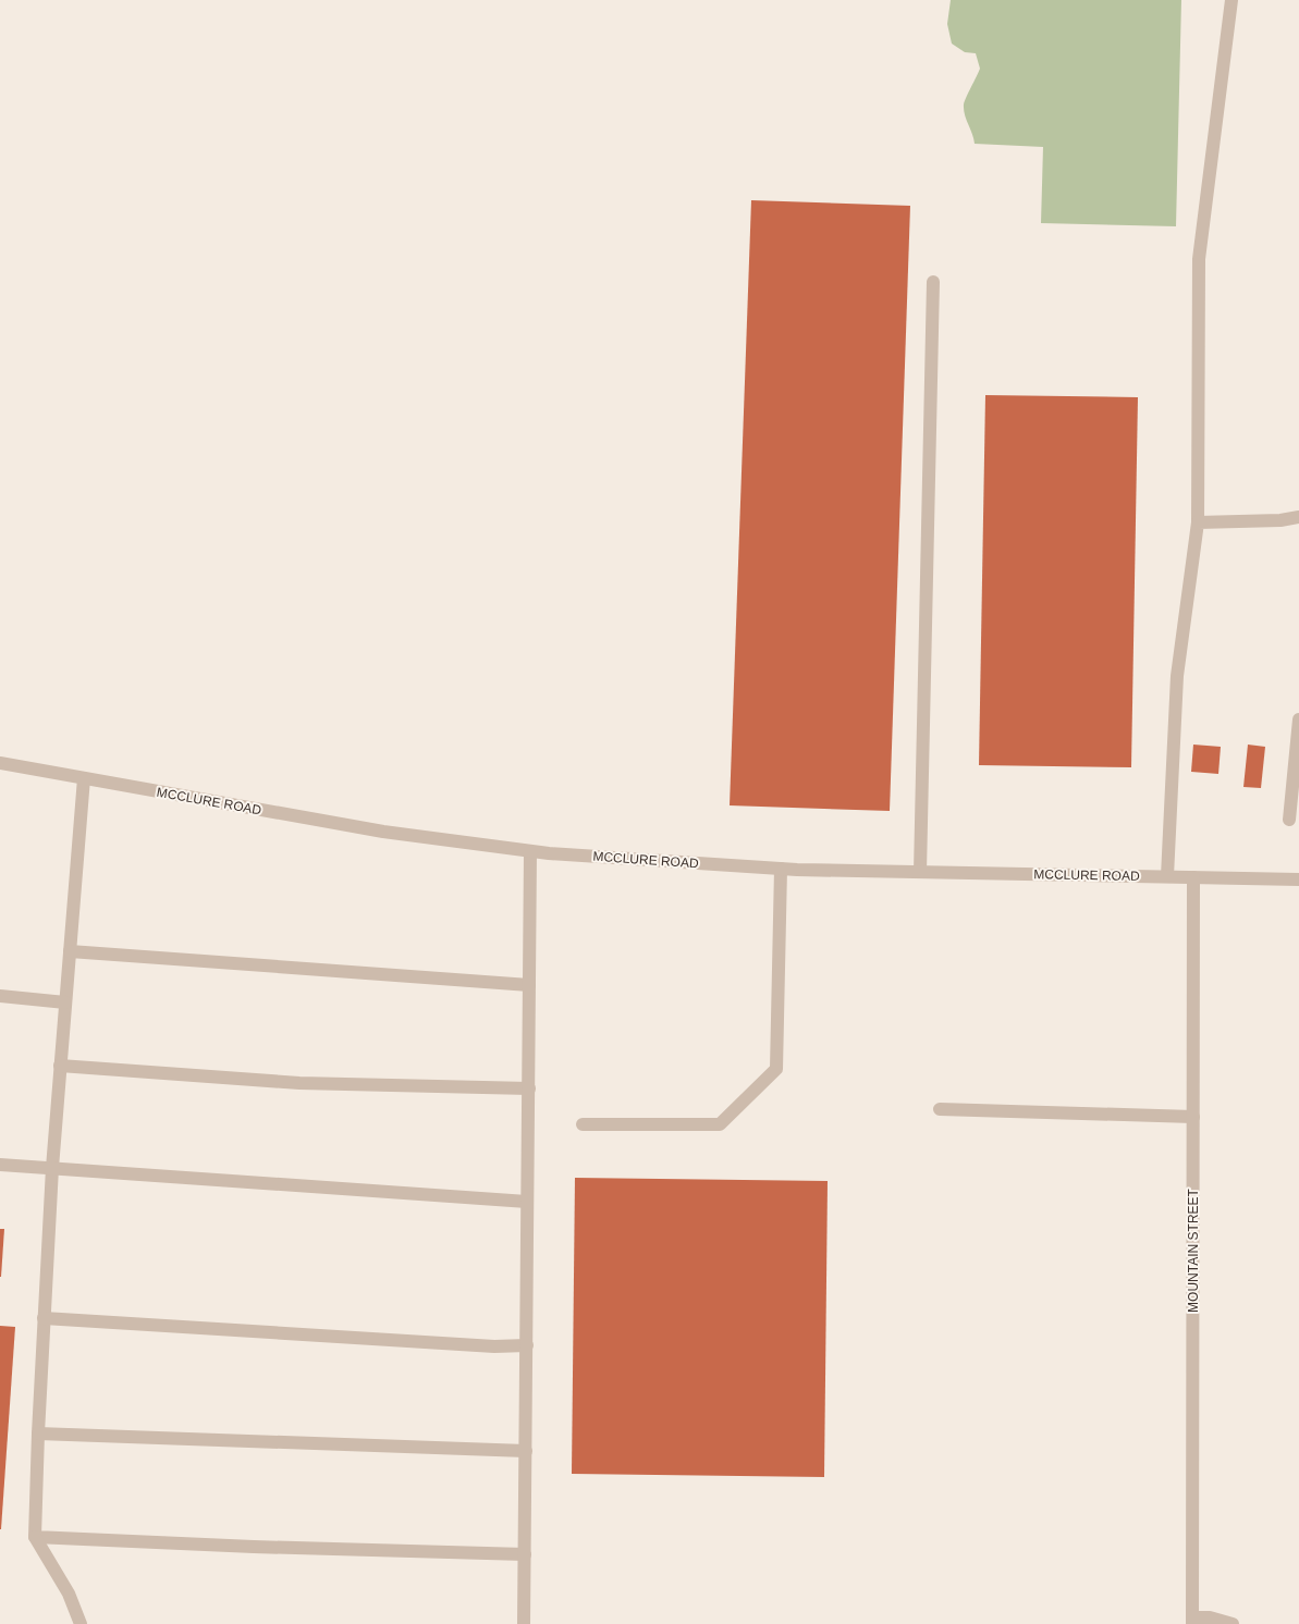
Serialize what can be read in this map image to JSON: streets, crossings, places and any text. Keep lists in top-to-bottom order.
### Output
{
  "streets": {
    "street": ["MCCLURE ROAD", "MOUNTAIN STREET"]
  },
  "crossings": [
    ["MCCLURE ROAD", "MOUNTAIN STREET"]
  ]
}
